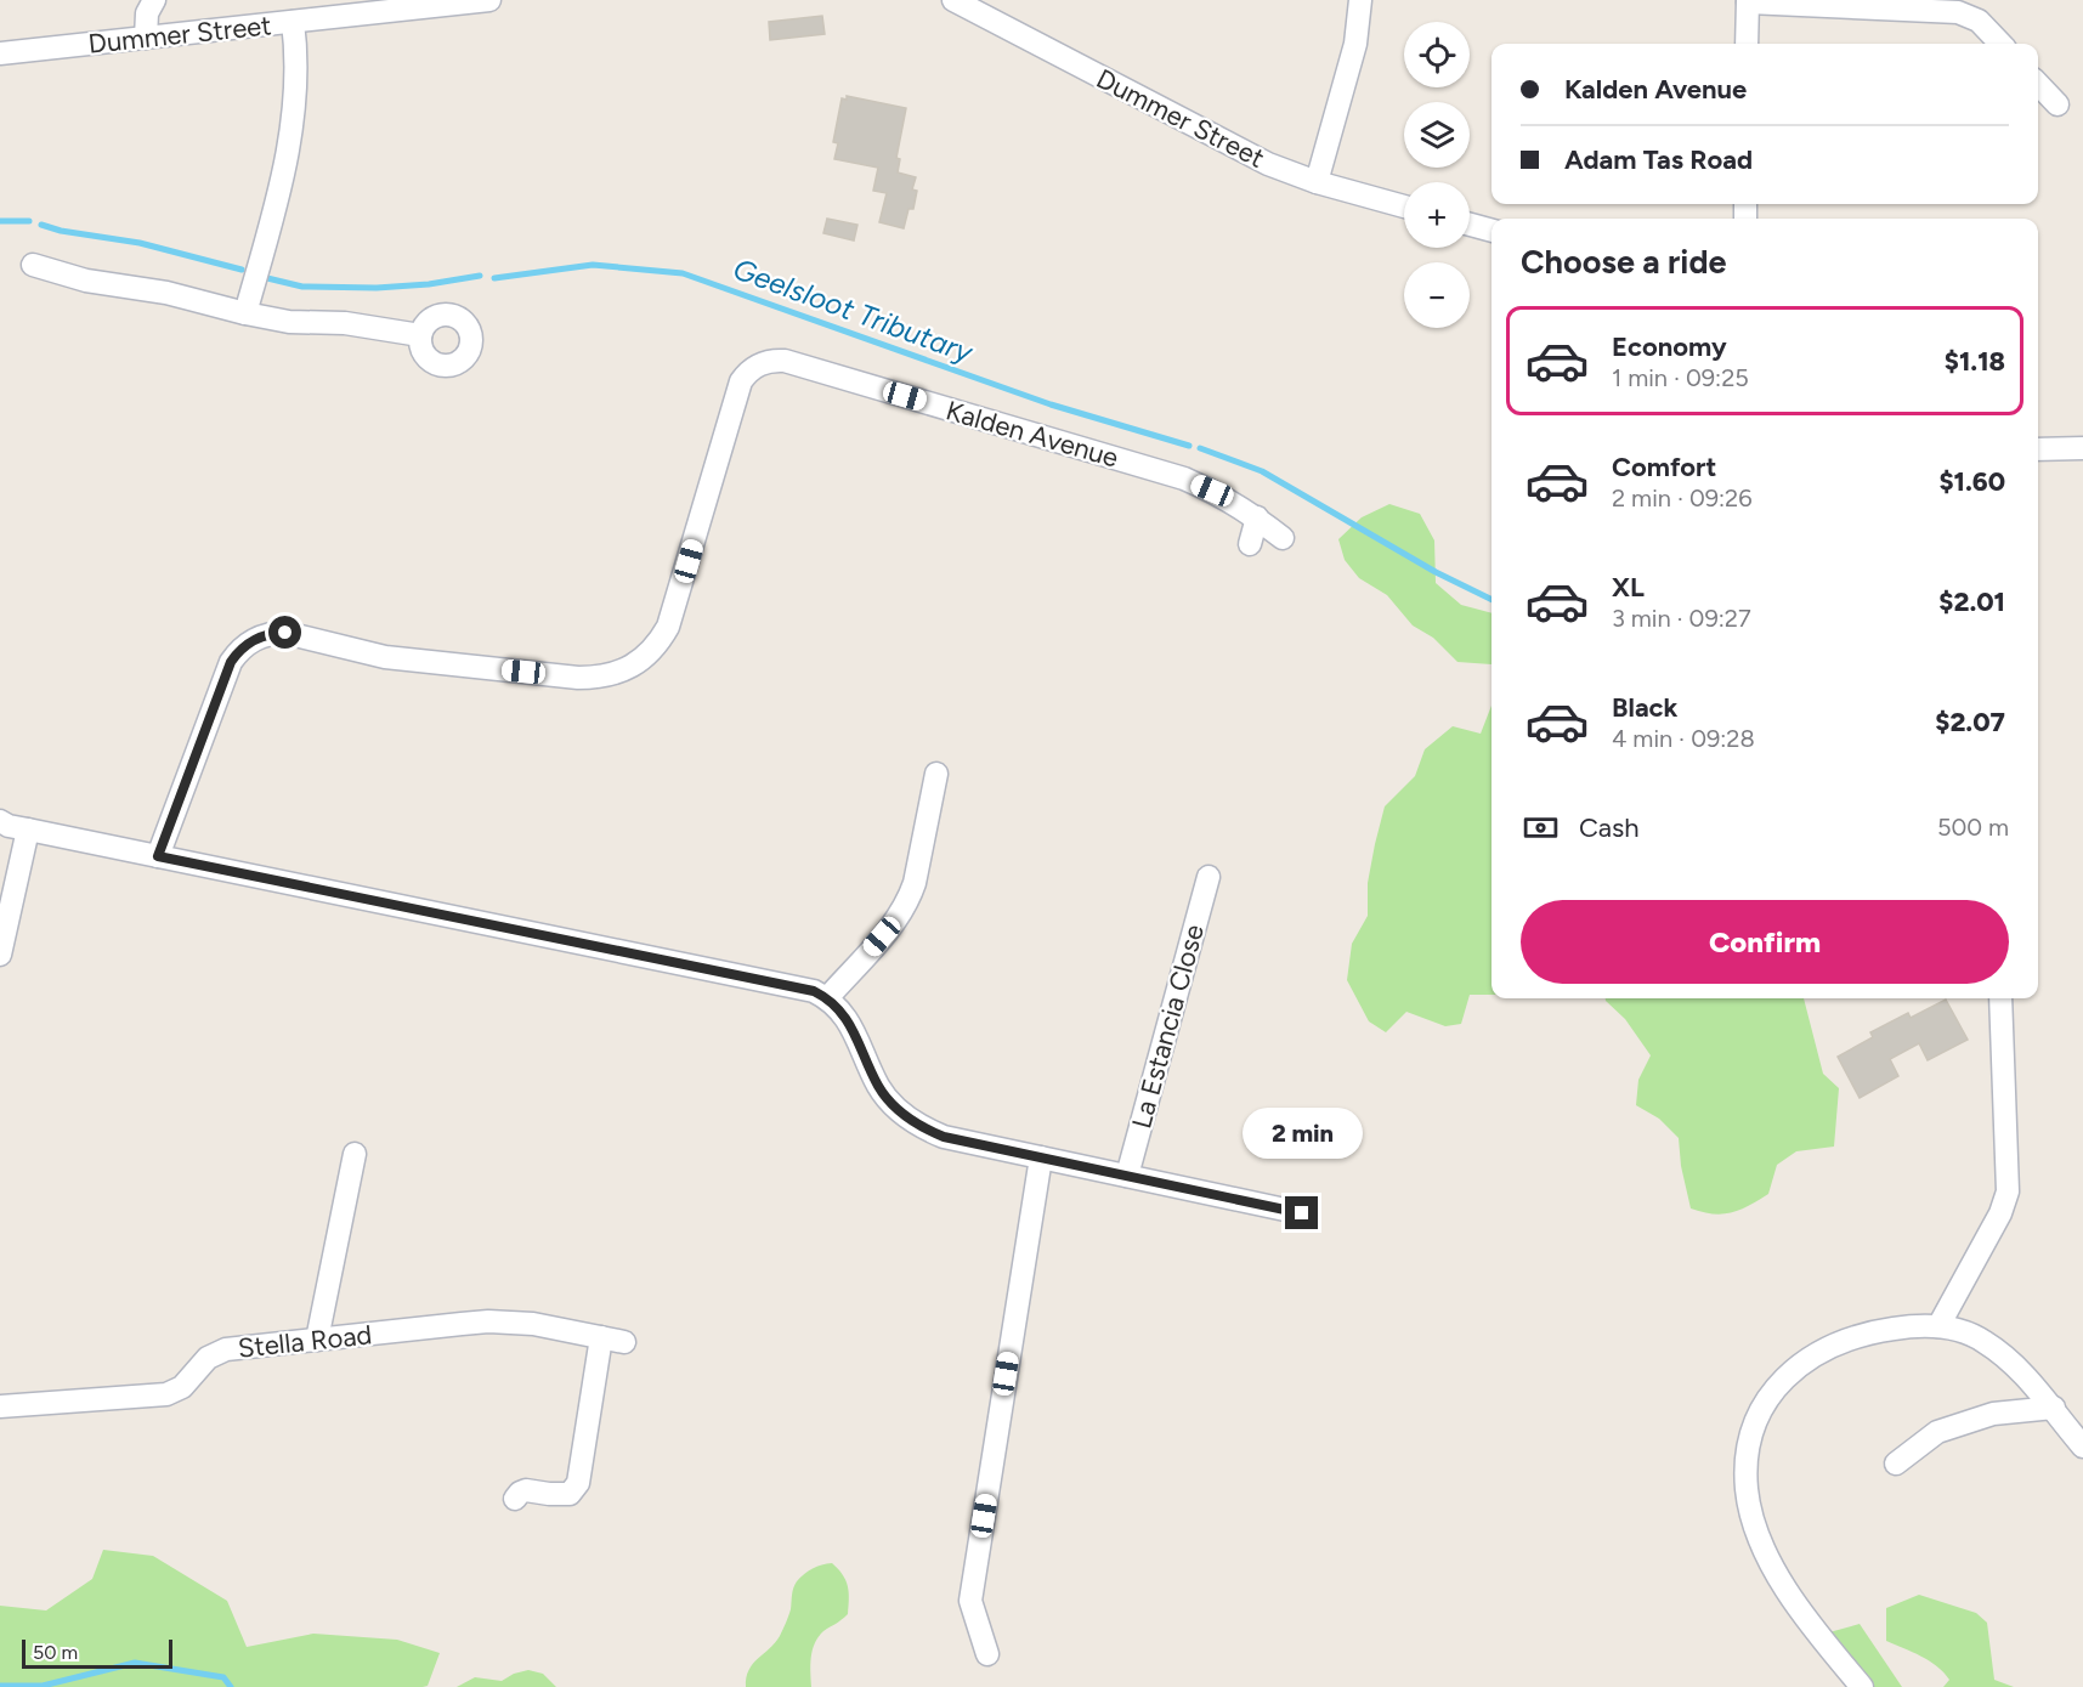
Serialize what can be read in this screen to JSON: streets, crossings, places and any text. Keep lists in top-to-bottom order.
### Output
{
  "streets": {
    "street": [
      "Dummer Street",
      "Kalden Avenue",
      "La Estancia Close",
      "Stella Road"
    ]
  },
  "water": ["Geelsloot Tributary"],
  "scale_bar": "50 m",
  "page": {
    "map_buttons": ["+", "−"],
    "banner": ["Kalden Avenue", "Adam Tas Road"],
    "heading": "Choose a ride",
    "list": [
      {
        "name": "Economy",
        "note": "1 min · 09:25",
        "value": "$1.18"
      },
      {
        "name": "Comfort",
        "note": "2 min · 09:26",
        "value": "$1.60"
      },
      {
        "name": "XL",
        "note": "3 min · 09:27",
        "value": "$2.01"
      },
      {
        "name": "Black",
        "note": "4 min · 09:28",
        "value": "$2.07"
      }
    ],
    "pay": ["Cash", "500 m"],
    "buttons": "Confirm",
    "bubble": "2 min",
    "scale": "50 m"
  }
}
